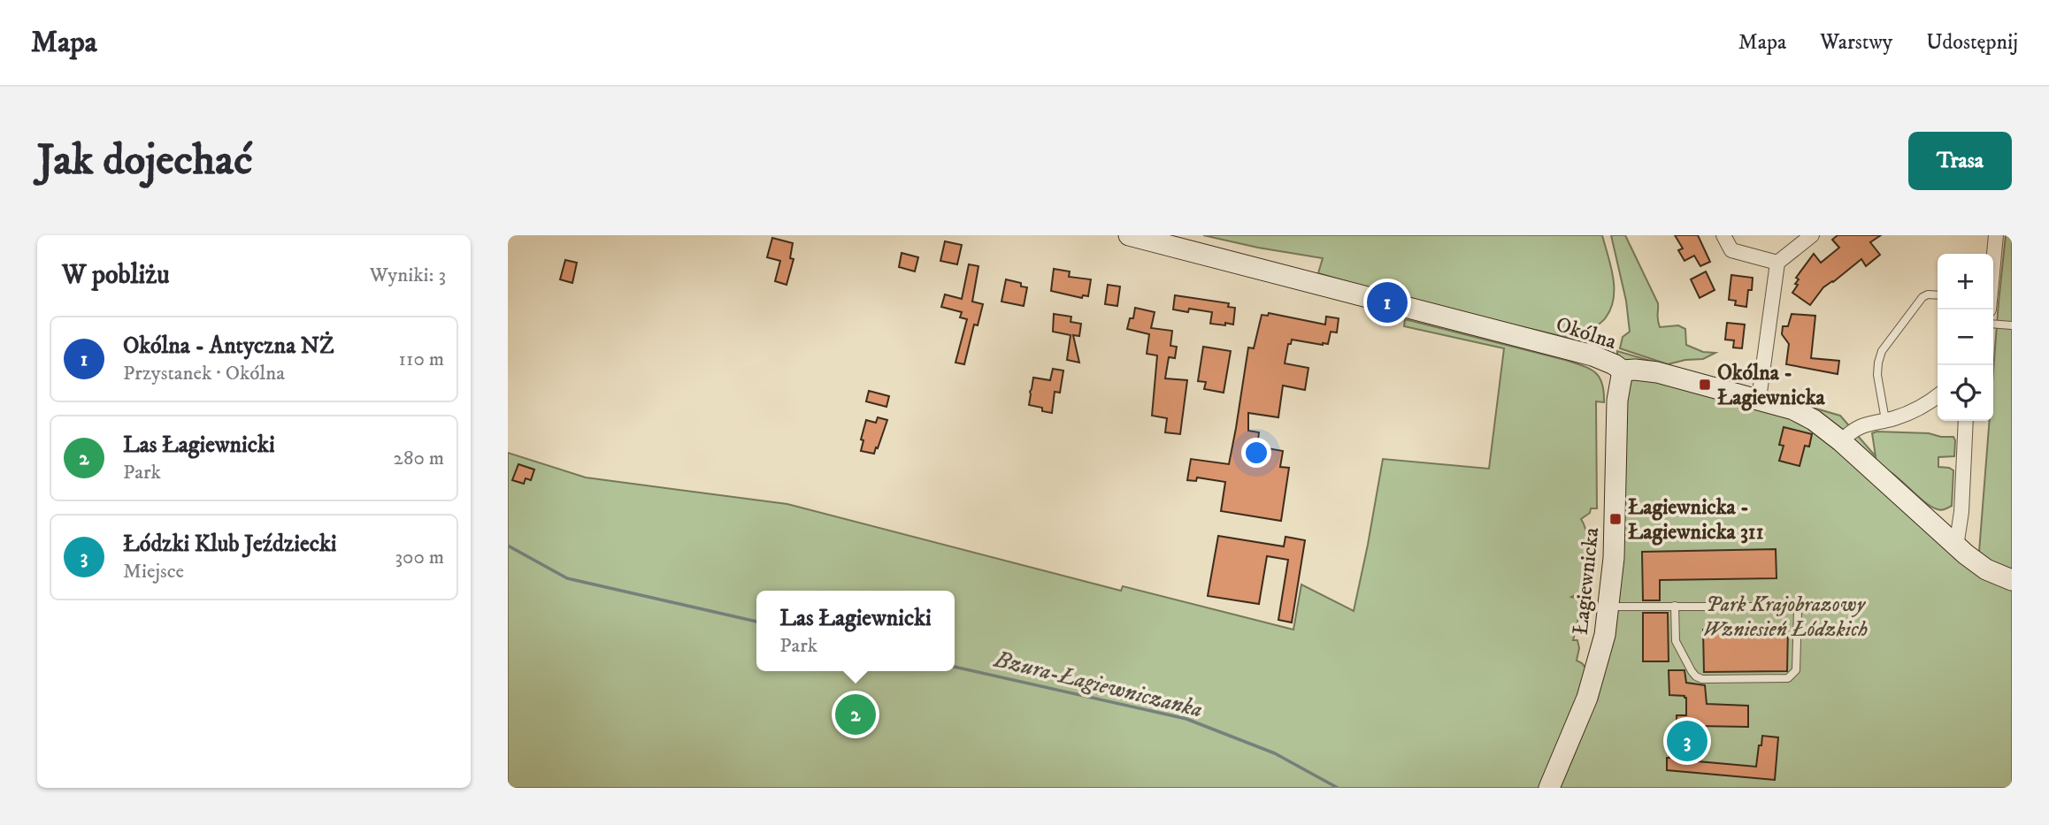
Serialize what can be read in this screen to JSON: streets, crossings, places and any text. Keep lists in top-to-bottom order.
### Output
{
  "streets": {
    "street": ["Okólna", "Łagiewnicka"]
  },
  "crossings": [
    ["Okólna", "Łagiewnicka"]
  ],
  "water": ["Bzura-Łagiewniczanka"],
  "parks": ["Park Krajobrazowy Wzniesień Łódzkich"],
  "places": {
    "transit": ["Okólna - Łagiewnicka", "Łagiewnicka - Łagiewnicka 311"]
  },
  "page": {
    "header": "Mapa",
    "nav": ["Mapa", "Warstwy", "Udostępnij"],
    "buttons": "Trasa",
    "title": "Jak dojechać",
    "heading": ["W pobliżu", "Wyniki: 3"],
    "map_buttons": ["+", "−"],
    "pins": ["1", "2", "3"],
    "list": [
      {
        "mark": "1",
        "name": "Okólna - Antyczna NŻ",
        "note": "Przystanek · Okólna",
        "value": "110 m"
      },
      {
        "mark": "2",
        "name": "Las Łagiewnicki",
        "note": "Park",
        "value": "280 m"
      },
      {
        "mark": "3",
        "name": "Łódzki Klub Jeździecki",
        "note": "Miejsce",
        "value": "300 m"
      }
    ],
    "popup": ["Las Łagiewnicki", "Park"]
  }
}
